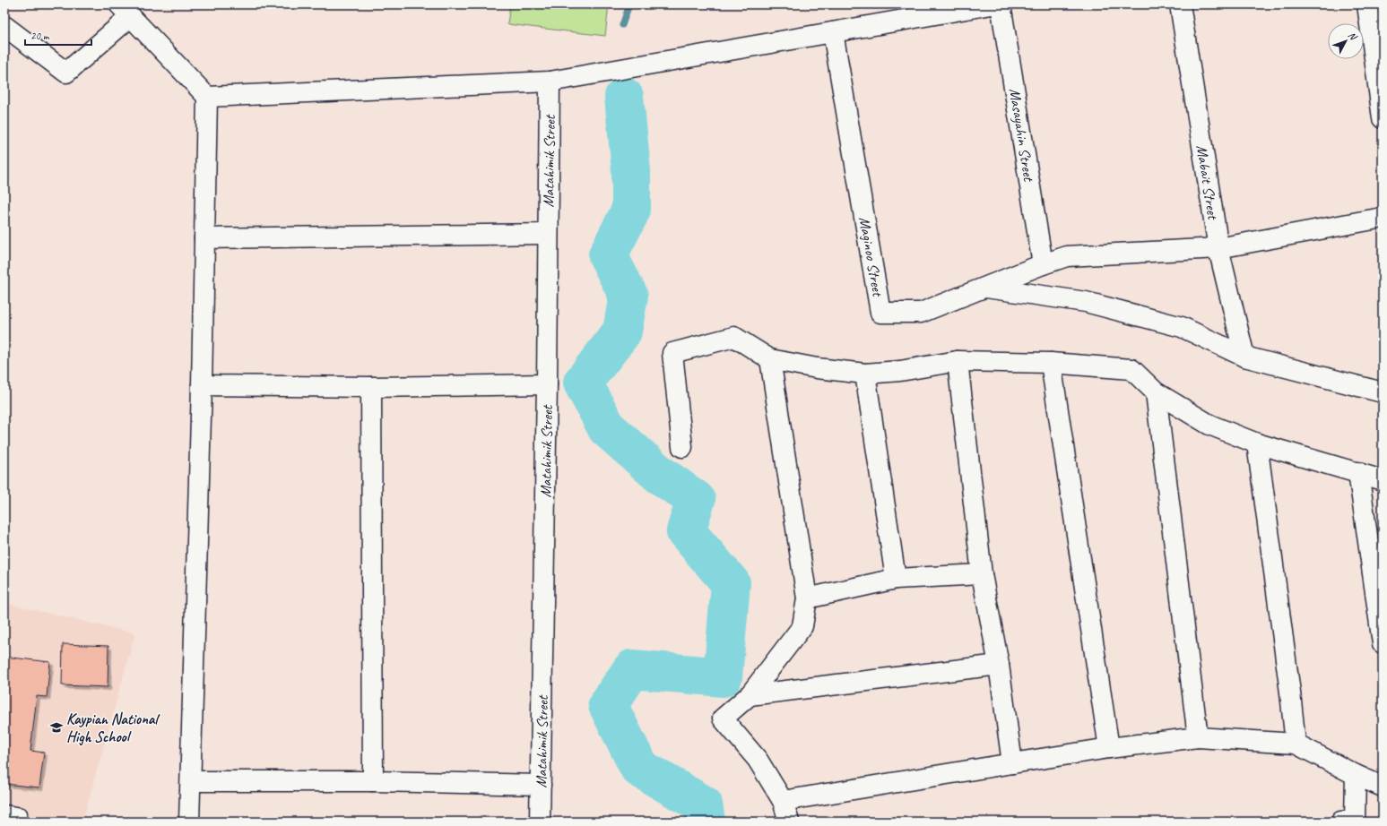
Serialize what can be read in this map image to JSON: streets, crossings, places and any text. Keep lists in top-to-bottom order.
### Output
{
  "streets": {
    "street": [
      "Masayahin Street",
      "Matahimik Street",
      "Mabait Street",
      "Maginoo Street"
    ]
  },
  "crossings": [
    ["Masayahin Street", "Maginoo Street"],
    ["Mabait Street", "Maginoo Street"]
  ],
  "places": {
    "school or university": ["Kaypian National High School"]
  },
  "scale_bar": "20 m",
  "north": "top right"
}
